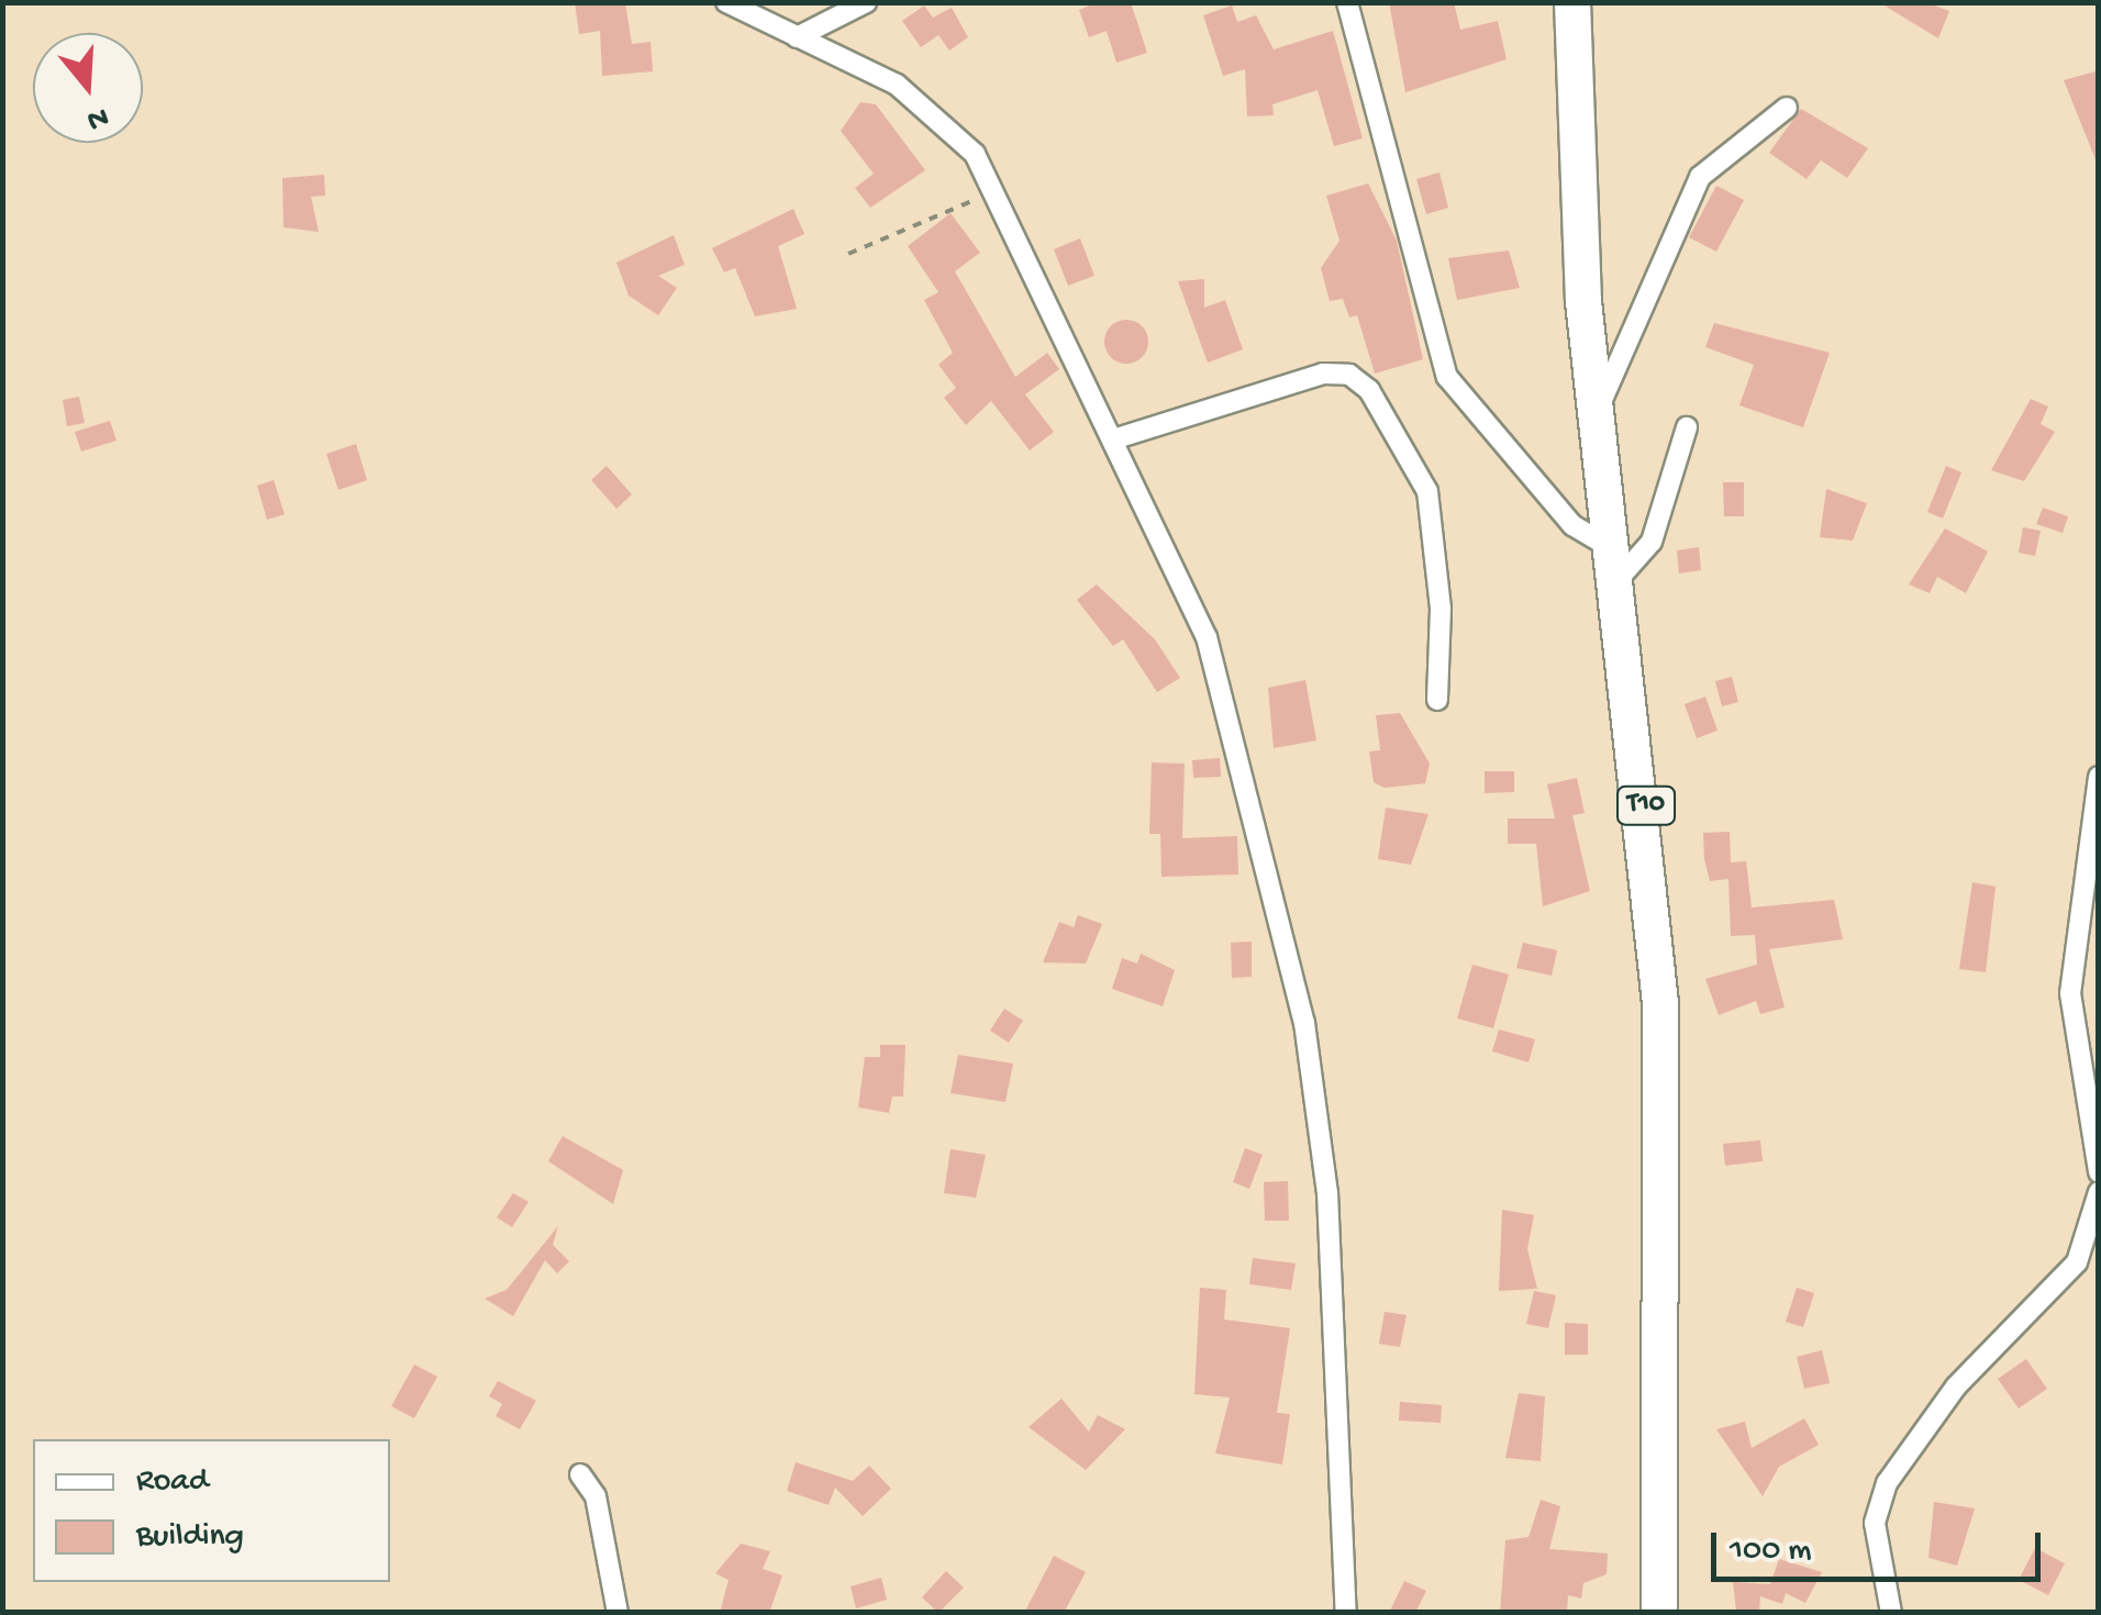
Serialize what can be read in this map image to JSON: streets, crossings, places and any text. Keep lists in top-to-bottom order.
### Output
{
  "streets": {
    "highway": ["T10"]
  },
  "legend": ["Road", "Building"],
  "scale_bar": "100 m",
  "north": "bottom"
}
